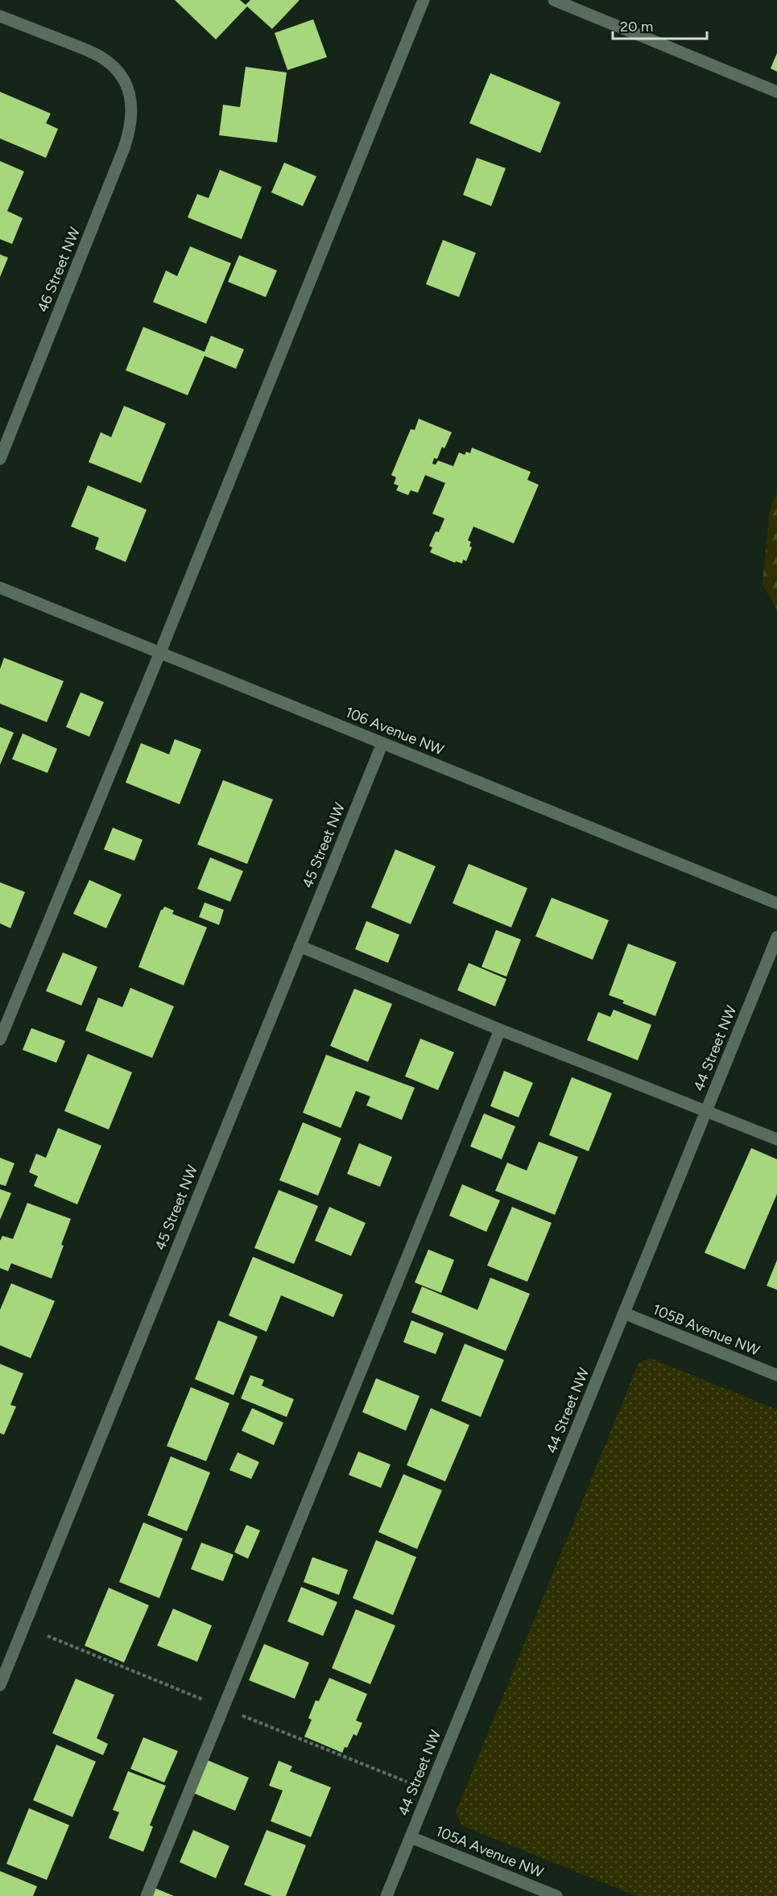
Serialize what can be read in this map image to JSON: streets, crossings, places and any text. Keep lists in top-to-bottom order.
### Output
{
  "streets": {
    "street": [
      "46 Street NW",
      "106 Avenue NW",
      "45 Street NW",
      "44 Street NW",
      "105B Avenue NW",
      "105A Avenue NW"
    ]
  },
  "crossings": [
    ["106 Avenue NW", "45 Street NW"],
    ["44 Street NW", "105B Avenue NW"],
    ["44 Street NW", "105A Avenue NW"]
  ],
  "scale_bar": "20 m"
}
